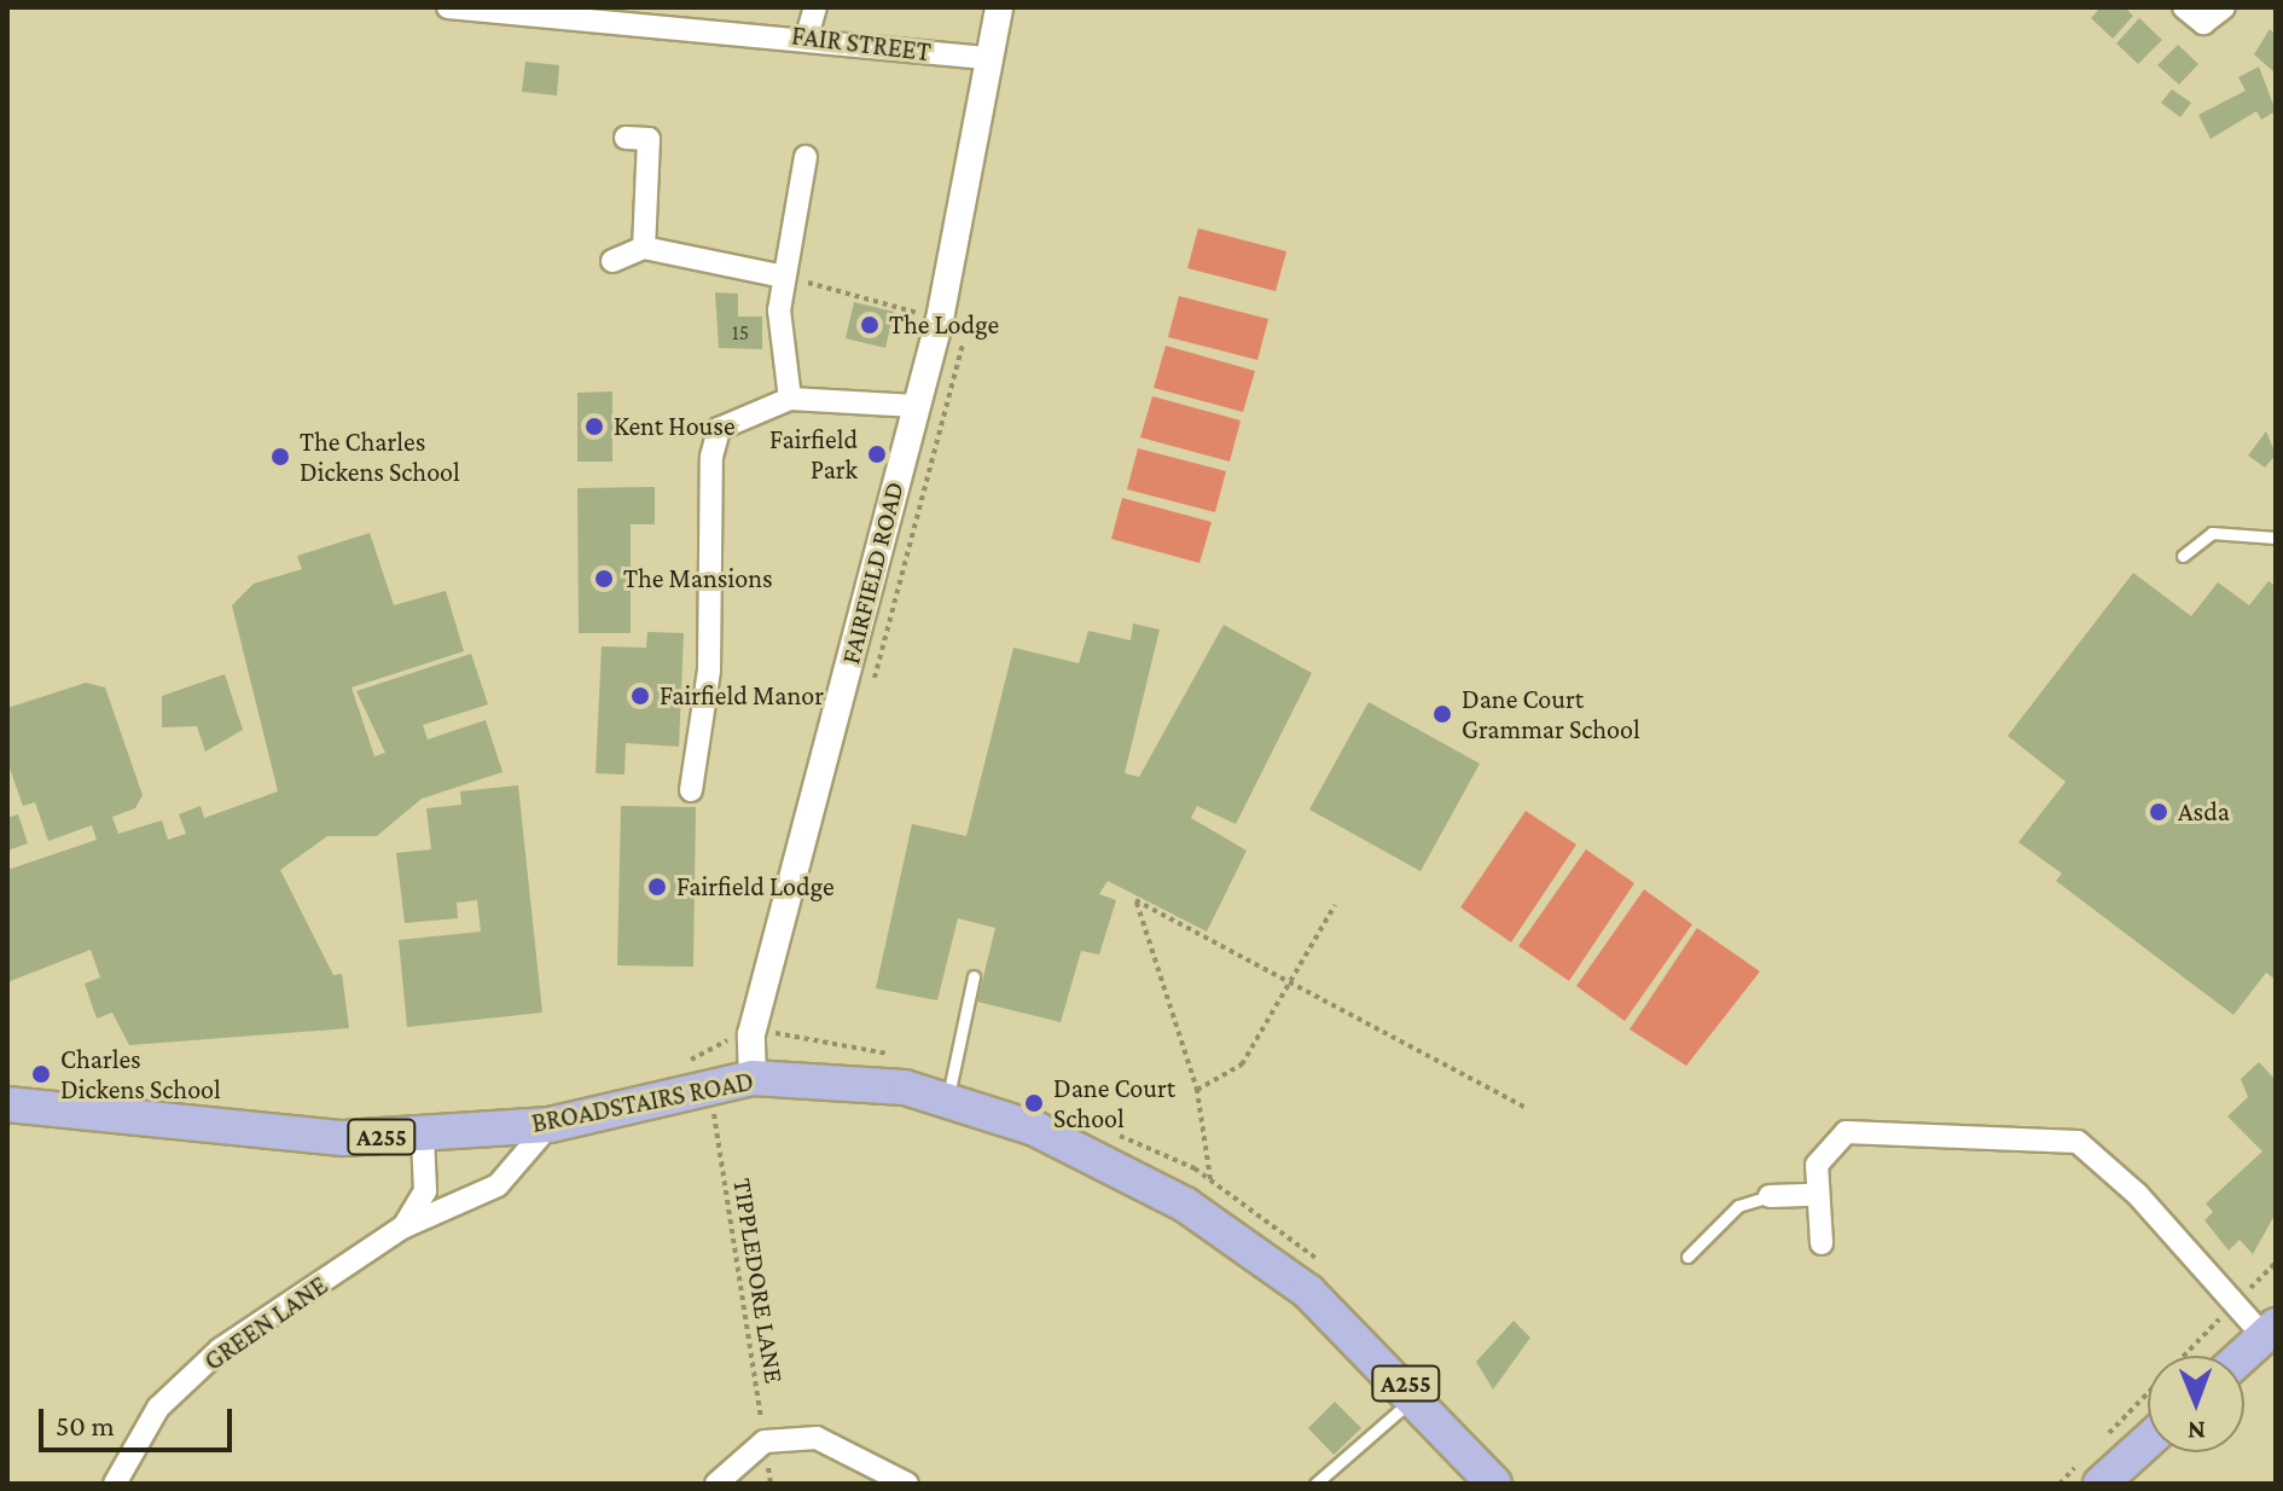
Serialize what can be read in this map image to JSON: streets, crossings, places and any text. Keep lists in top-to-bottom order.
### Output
{
  "streets": {
    "main road": ["BROADSTAIRS ROAD", "A255"],
    "street": ["FAIR STREET", "FAIRFIELD ROAD", "GREEN LANE"],
    "path": ["TIPPLEDORE LANE"]
  },
  "crossings": [
    ["FAIR STREET", "FAIRFIELD ROAD"],
    ["FAIRFIELD ROAD", "BROADSTAIRS ROAD"],
    ["BROADSTAIRS ROAD", "TIPPLEDORE LANE"],
    ["BROADSTAIRS ROAD", "GREEN LANE"]
  ],
  "places": [
    "The Lodge",
    "Kent House",
    "Fairfield Park",
    "The Charles Dickens School",
    "The Mansions",
    "Fairfield Manor",
    "Dane Court Grammar School",
    "Asda",
    "Fairfield Lodge",
    "Charles Dickens School",
    "Dane Court School"
  ],
  "house_numbers": ["15"],
  "scale_bar": "50 m",
  "north": "bottom"
}
